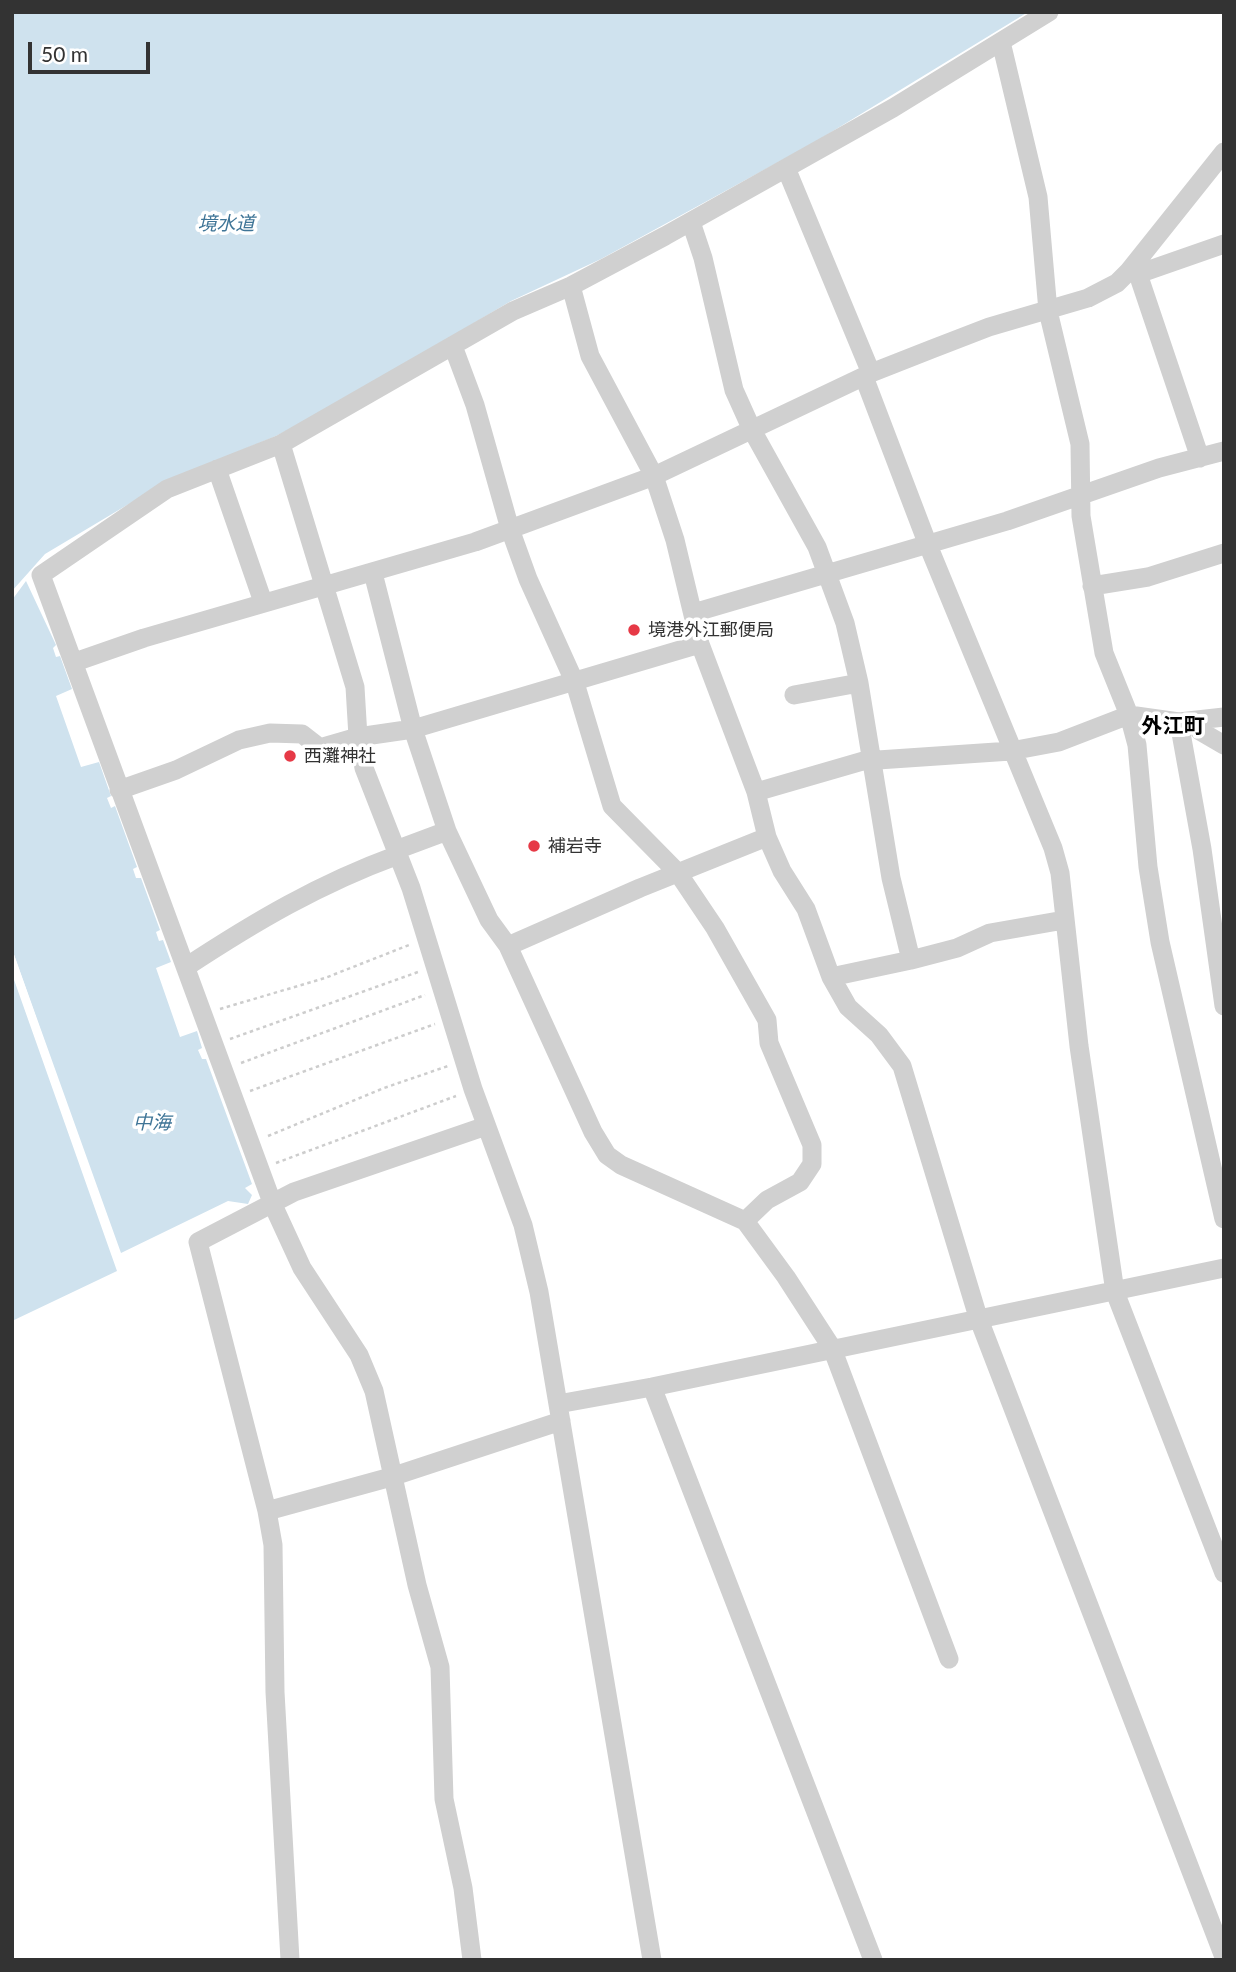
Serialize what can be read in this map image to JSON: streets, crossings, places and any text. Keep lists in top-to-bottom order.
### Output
{
  "districts": ["外江町"],
  "water": ["境水道", "中海"],
  "places": ["境港外江郵便局", "西灘神社", "補岩寺"],
  "scale_bar": "50 m"
}
